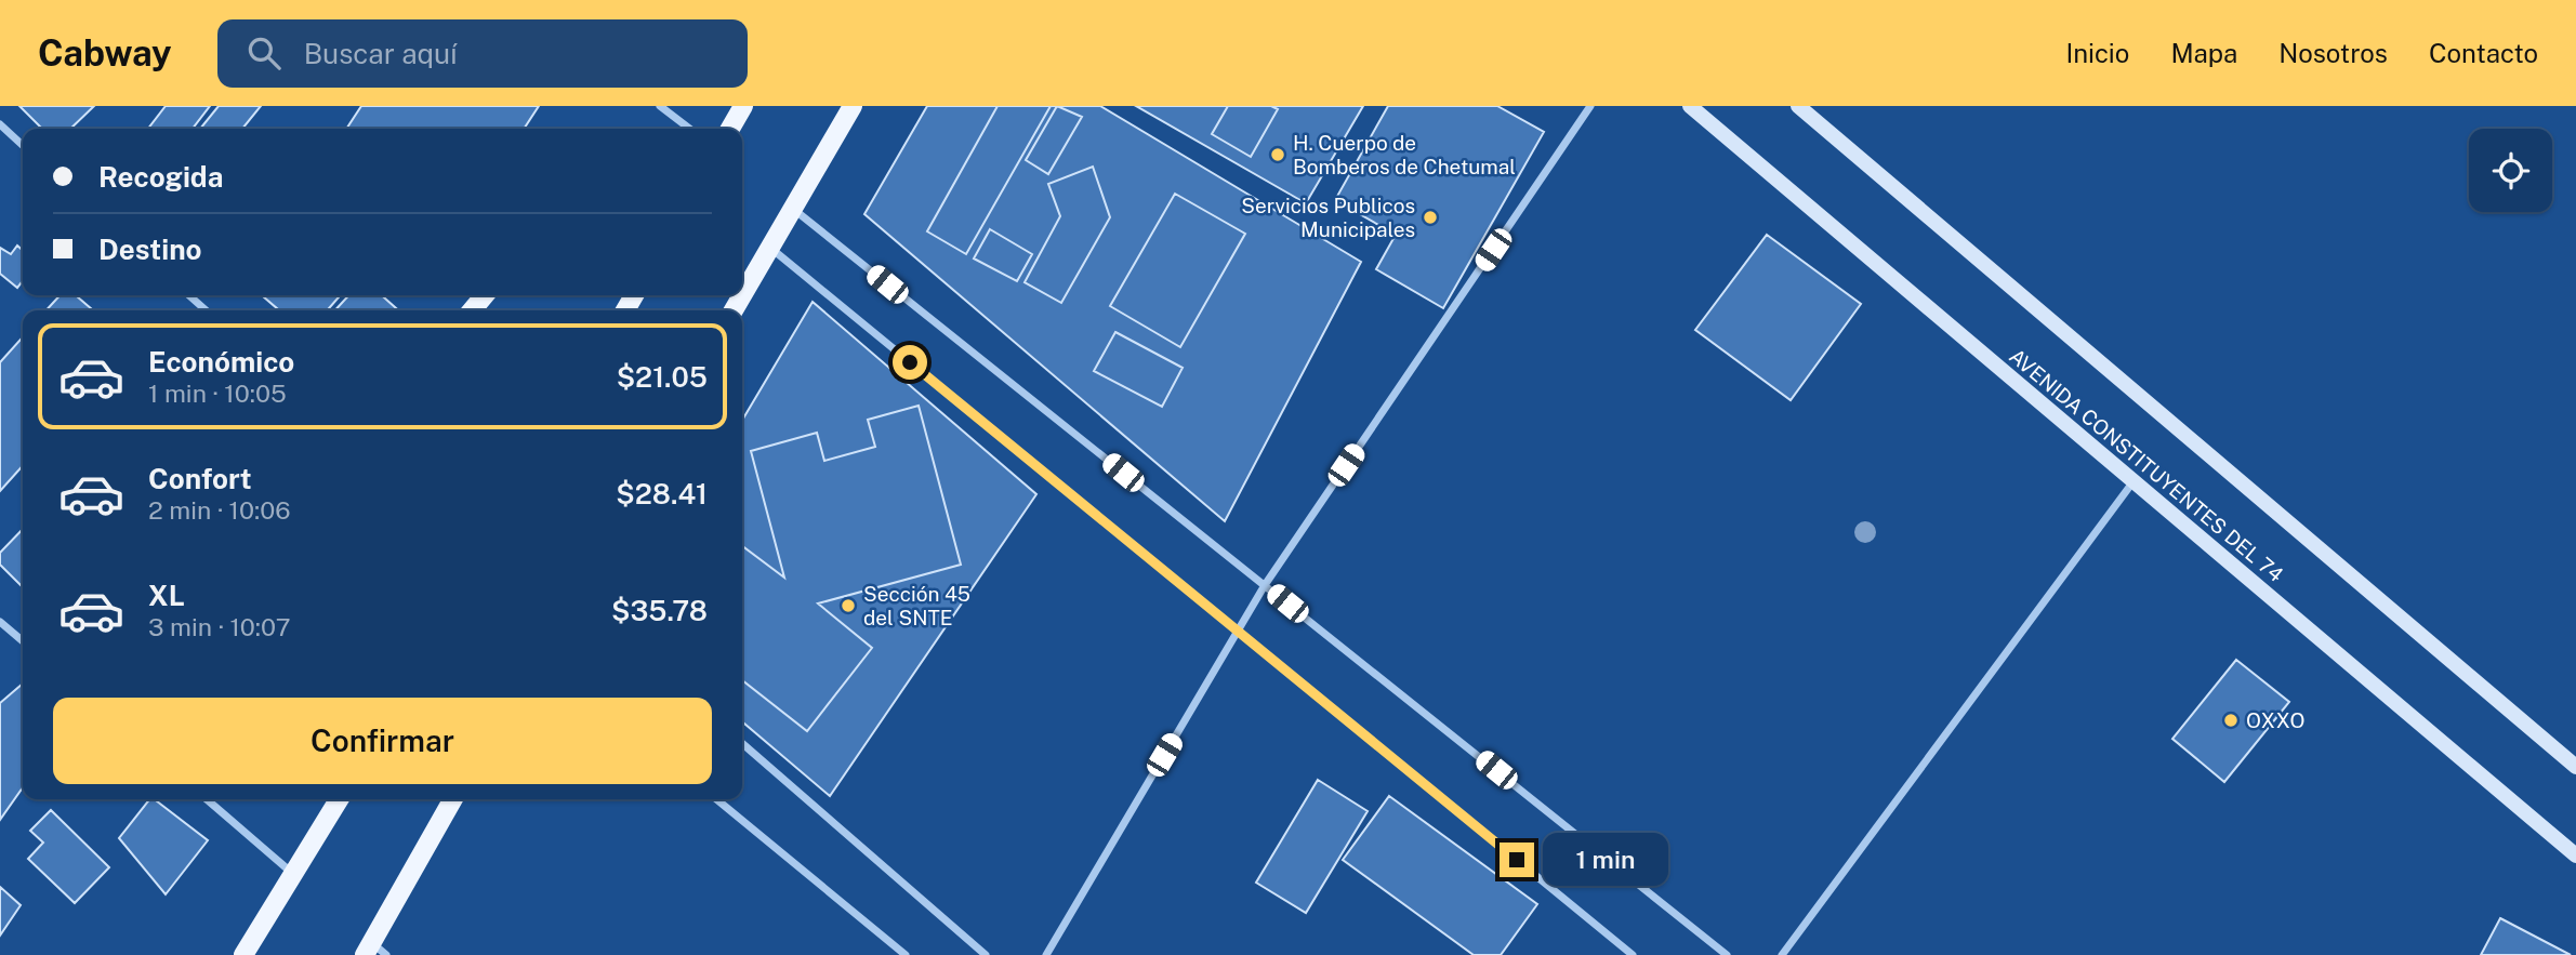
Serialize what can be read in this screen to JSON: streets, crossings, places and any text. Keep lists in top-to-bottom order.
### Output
{
  "streets": {
    "main road": ["AVENIDA CONSTITUYENTES DEL 74"]
  },
  "places": [
    "H. Cuerpo de Bomberos de Chetumal",
    "Servicios Publicos Municipales",
    "Sección 45 del SNTE",
    "OXXO"
  ],
  "page": {
    "header": "Cabway",
    "search": "Buscar aquí",
    "nav": [
      "Inicio",
      "Mapa",
      "Nosotros",
      "Contacto"
    ],
    "banner": ["Recogida", "Destino"],
    "list": [
      {
        "name": "Económico",
        "note": "1 min · 10:05",
        "value": "$21.05"
      },
      {
        "name": "Confort",
        "note": "2 min · 10:06",
        "value": "$28.41"
      },
      {
        "name": "XL",
        "note": "3 min · 10:07",
        "value": "$35.78"
      }
    ],
    "buttons": "Confirmar",
    "bubble": "1 min"
  }
}
